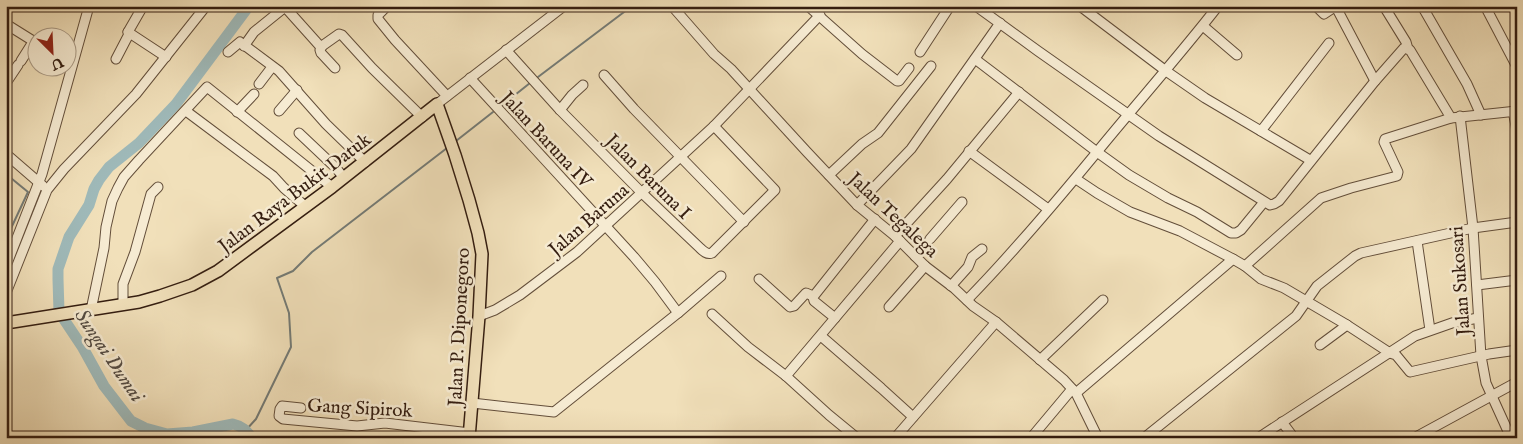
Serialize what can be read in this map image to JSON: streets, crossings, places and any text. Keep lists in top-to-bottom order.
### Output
{
  "streets": {
    "main road": ["Jalan Raya Bukit Datuk", "Jalan P. Diponegoro"],
    "street": [
      "Jalan Baruna IV",
      "Jalan Baruna I",
      "Jalan Tegalega",
      "Jalan Baruna",
      "Jalan Sukosari",
      "Gang Sipirok"
    ]
  },
  "crossings": [
    ["Jalan Baruna IV", "Jalan Raya Bukit Datuk"],
    ["Jalan Baruna IV", "Jalan Baruna"],
    ["Jalan Baruna I", "Jalan Raya Bukit Datuk"],
    ["Jalan Baruna I", "Jalan Baruna"],
    ["Jalan Raya Bukit Datuk", "Jalan P. Diponegoro"],
    ["Jalan Tegalega", "Jalan Baruna"],
    ["Jalan Baruna", "Jalan P. Diponegoro"],
    ["Jalan P. Diponegoro", "Gang Sipirok"]
  ],
  "water": ["Sungai Dumai"],
  "north": "bottom right"
}
